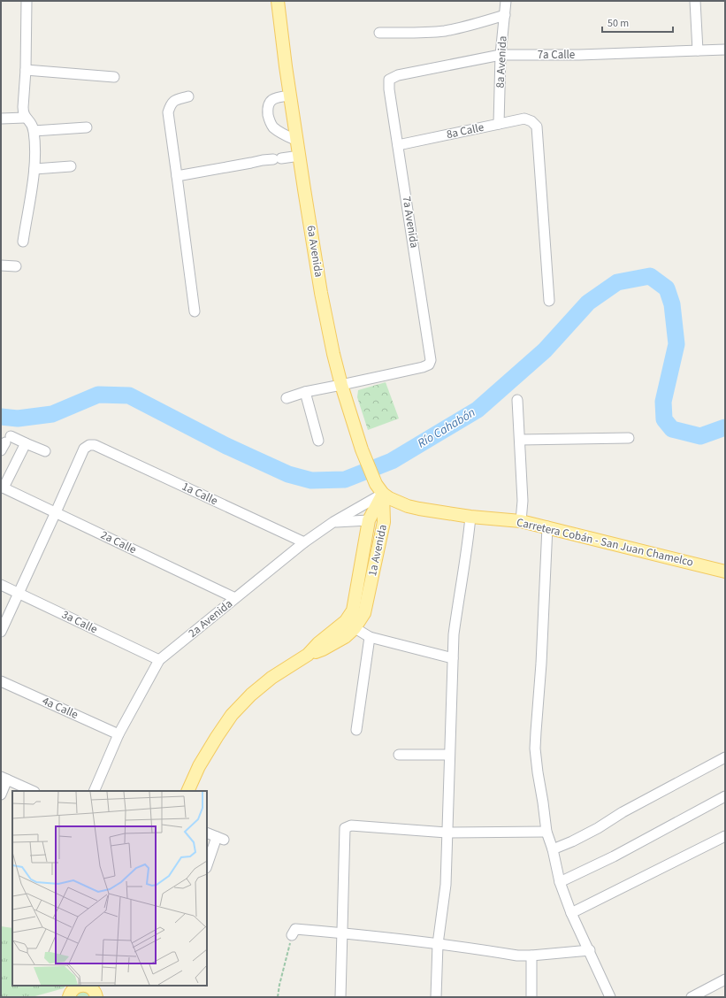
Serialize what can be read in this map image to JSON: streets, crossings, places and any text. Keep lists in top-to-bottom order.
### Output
{
  "streets": {
    "main road": ["6a Avenida", "Carretera Cobán - San Juan Chamelco", "1a Avenida"],
    "street": [
      "7a Calle",
      "8a Avenida",
      "8a Calle",
      "7a Avenida",
      "1a Calle",
      "2a Calle",
      "2a Avenida",
      "3a Calle",
      "4a Calle"
    ]
  },
  "crossings": [
    ["7a Calle", "8a Avenida"],
    ["7a Calle", "7a Avenida"],
    ["8a Avenida", "8a Calle"],
    ["8a Calle", "7a Avenida"],
    ["7a Avenida", "6a Avenida"],
    ["6a Avenida", "Carretera Cobán - San Juan Chamelco"],
    ["6a Avenida", "1a Avenida"],
    ["6a Avenida", "2a Avenida"],
    ["1a Calle", "2a Calle"],
    ["1a Calle", "2a Avenida"],
    ["2a Calle", "2a Avenida"],
    ["Carretera Cobán - San Juan Chamelco", "1a Avenida"],
    ["Carretera Cobán - San Juan Chamelco", "2a Avenida"],
    ["1a Avenida", "2a Avenida"],
    ["2a Avenida", "3a Calle"],
    ["2a Avenida", "4a Calle"]
  ],
  "water": ["Río Cahabón"],
  "scale_bar": "50 m"
}
